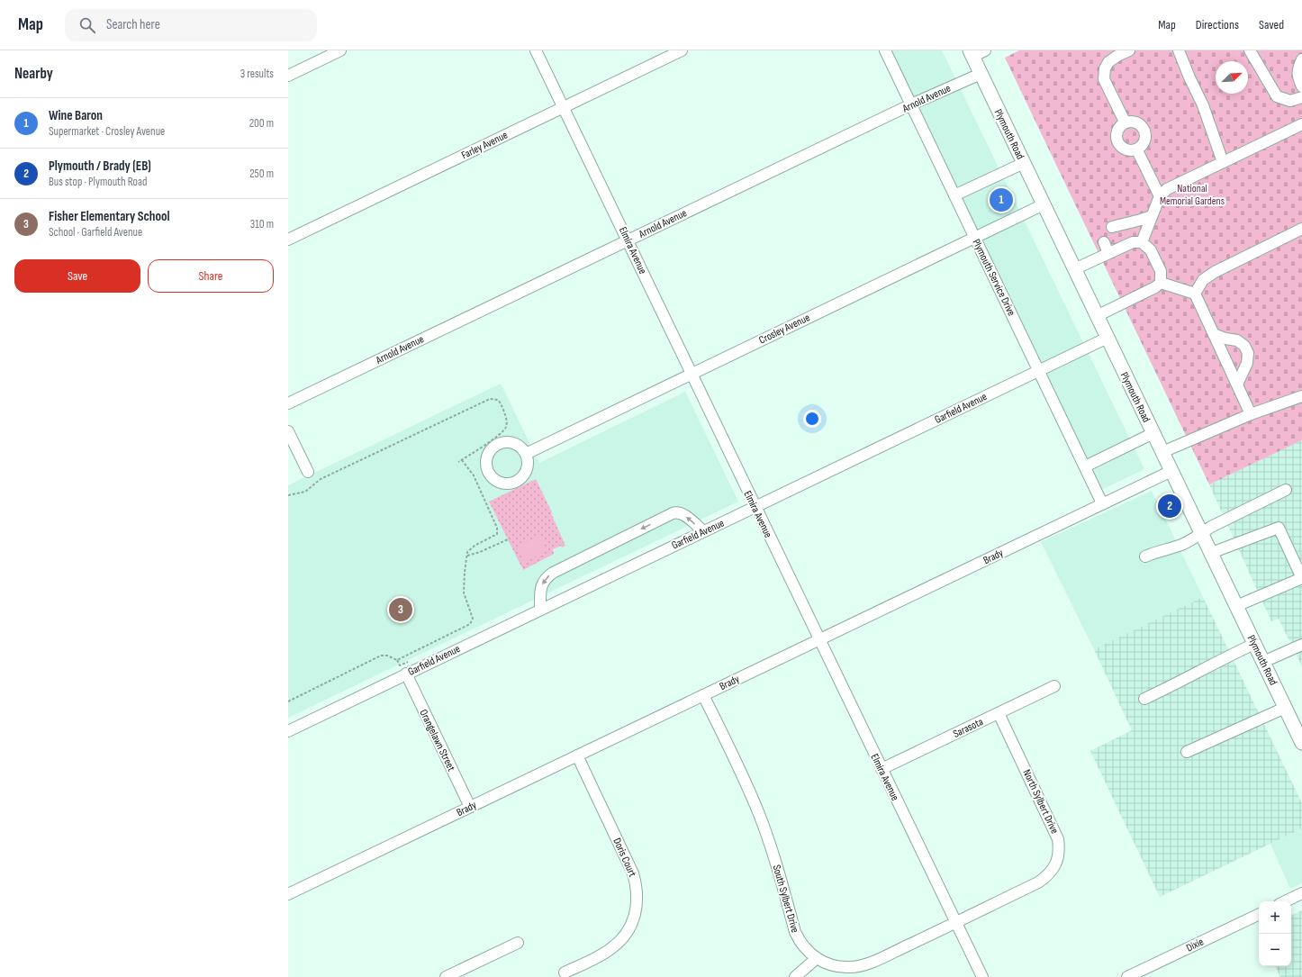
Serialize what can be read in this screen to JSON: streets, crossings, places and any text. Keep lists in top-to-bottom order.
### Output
{
  "streets": {
    "main road": ["Plymouth Road"],
    "street": [
      "Arnold Avenue",
      "Farley Avenue",
      "Elmira Avenue",
      "Plymouth Service Drive",
      "Crosley Avenue",
      "Garfield Avenue",
      "Brady",
      "Sarasota",
      "Orangelawn Street",
      "North Sylbert Drive",
      "Doris Court",
      "South Sylbert Drive",
      "Dixie"
    ]
  },
  "crossings": [
    ["Arnold Avenue", "Plymouth Road"],
    ["Arnold Avenue", "Elmira Avenue"],
    ["Arnold Avenue", "Plymouth Service Drive"],
    ["Plymouth Road", "Crosley Avenue"],
    ["Plymouth Road", "Garfield Avenue"],
    ["Plymouth Road", "Brady"],
    ["Farley Avenue", "Elmira Avenue"],
    ["Elmira Avenue", "Crosley Avenue"],
    ["Elmira Avenue", "Garfield Avenue"],
    ["Elmira Avenue", "Brady"],
    ["Elmira Avenue", "Sarasota"],
    ["Elmira Avenue", "North Sylbert Drive"],
    ["Elmira Avenue", "South Sylbert Drive"],
    ["Plymouth Service Drive", "Crosley Avenue"],
    ["Plymouth Service Drive", "Garfield Avenue"],
    ["Plymouth Service Drive", "Brady"],
    ["Garfield Avenue", "Orangelawn Street"],
    ["Brady", "Orangelawn Street"],
    ["Brady", "Doris Court"],
    ["Brady", "South Sylbert Drive"],
    ["Sarasota", "North Sylbert Drive"],
    ["North Sylbert Drive", "South Sylbert Drive"]
  ],
  "parks": ["National Memorial Gardens"],
  "north": "top right",
  "page": {
    "header": "Map",
    "search": "Search here",
    "nav": ["Map", "Directions", "Saved"],
    "heading": ["Nearby", "3 results"],
    "list": [
      {
        "mark": "1",
        "name": "Wine Baron",
        "note": "Supermarket · Crosley Avenue",
        "value": "200 m"
      },
      {
        "mark": "2",
        "name": "Plymouth / Brady (EB)",
        "note": "Bus stop · Plymouth Road",
        "value": "250 m"
      },
      {
        "mark": "3",
        "name": "Fisher Elementary School",
        "note": "School · Garfield Avenue",
        "value": "310 m"
      }
    ],
    "pins": ["1", "2", "3"],
    "buttons": ["Save", "Share"],
    "map_buttons": ["+", "−"]
  }
}
